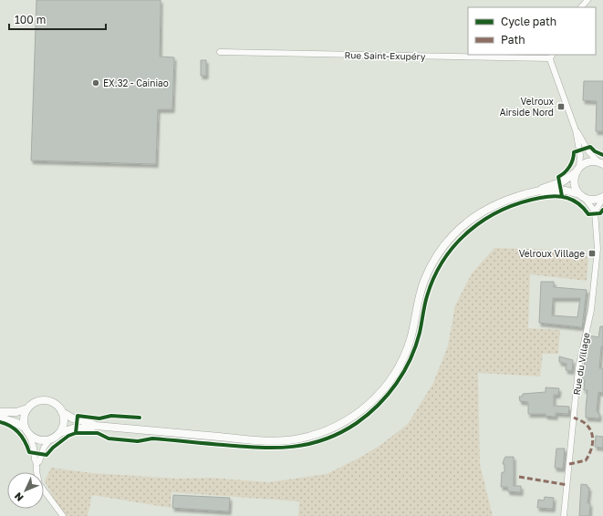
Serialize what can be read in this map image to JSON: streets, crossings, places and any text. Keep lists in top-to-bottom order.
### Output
{
  "streets": {
    "street": ["Rue Saint-Exupéry", "Rue du Village"]
  },
  "places": {
    "other": ["EX.32 - Cainiao"],
    "transit": ["Velroux Airside Nord", "Velroux Village"]
  },
  "legend": ["Cycle path", "Path"],
  "scale_bar": "100 m",
  "north": "bottom left"
}
